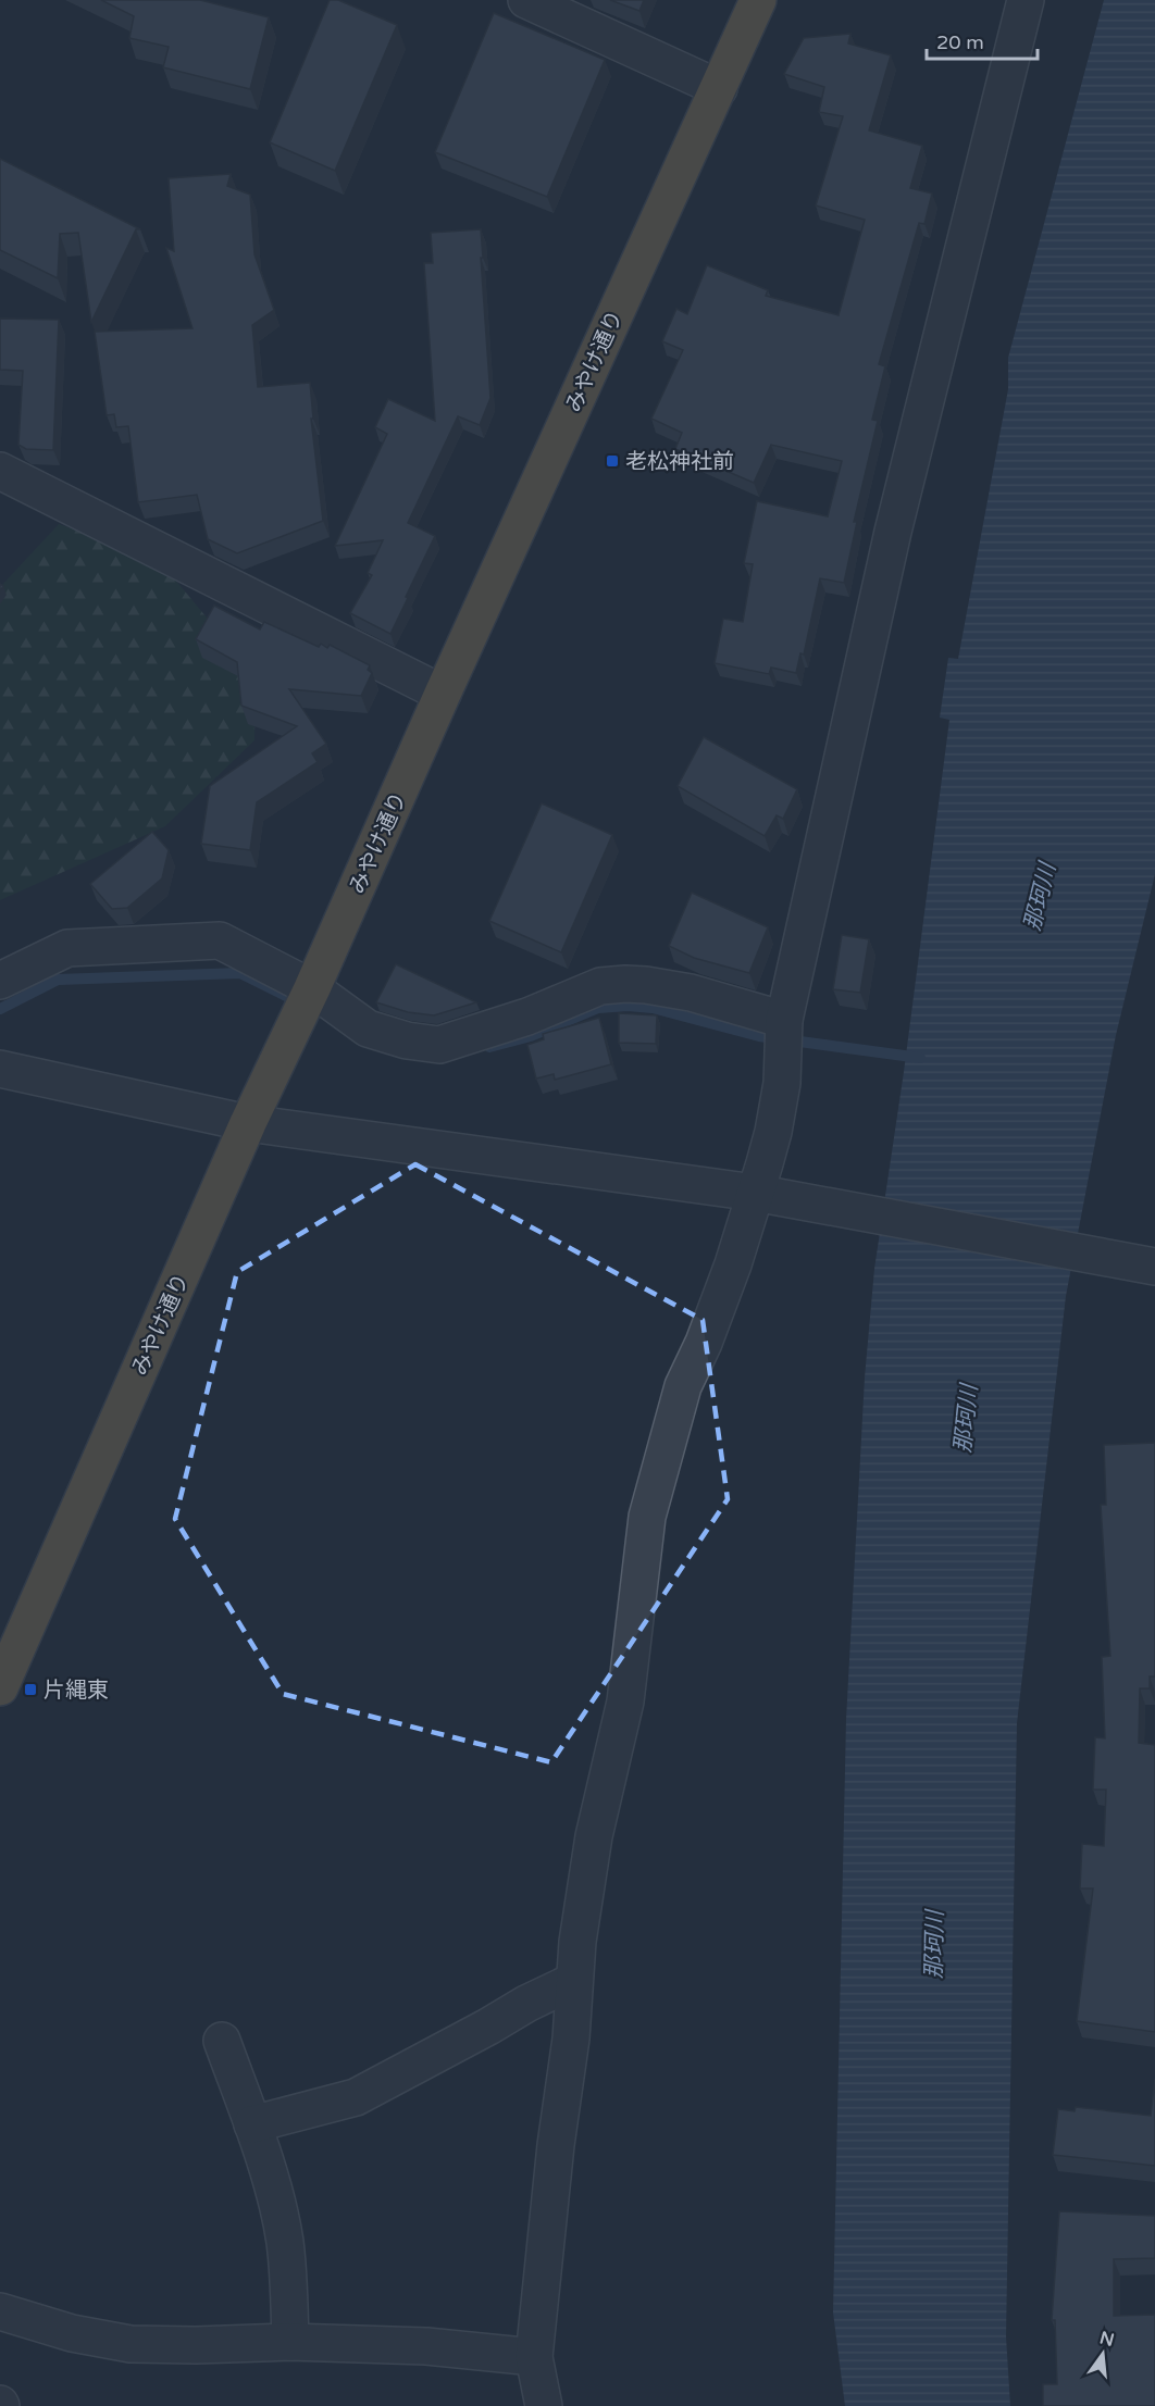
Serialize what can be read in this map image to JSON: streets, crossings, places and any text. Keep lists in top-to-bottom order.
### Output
{
  "streets": {
    "highway": ["みやけ通り"]
  },
  "water": ["那珂川"],
  "places": {
    "transit": ["老松神社前", "片縄東"]
  },
  "scale_bar": "20 m",
  "north": "top"
}
